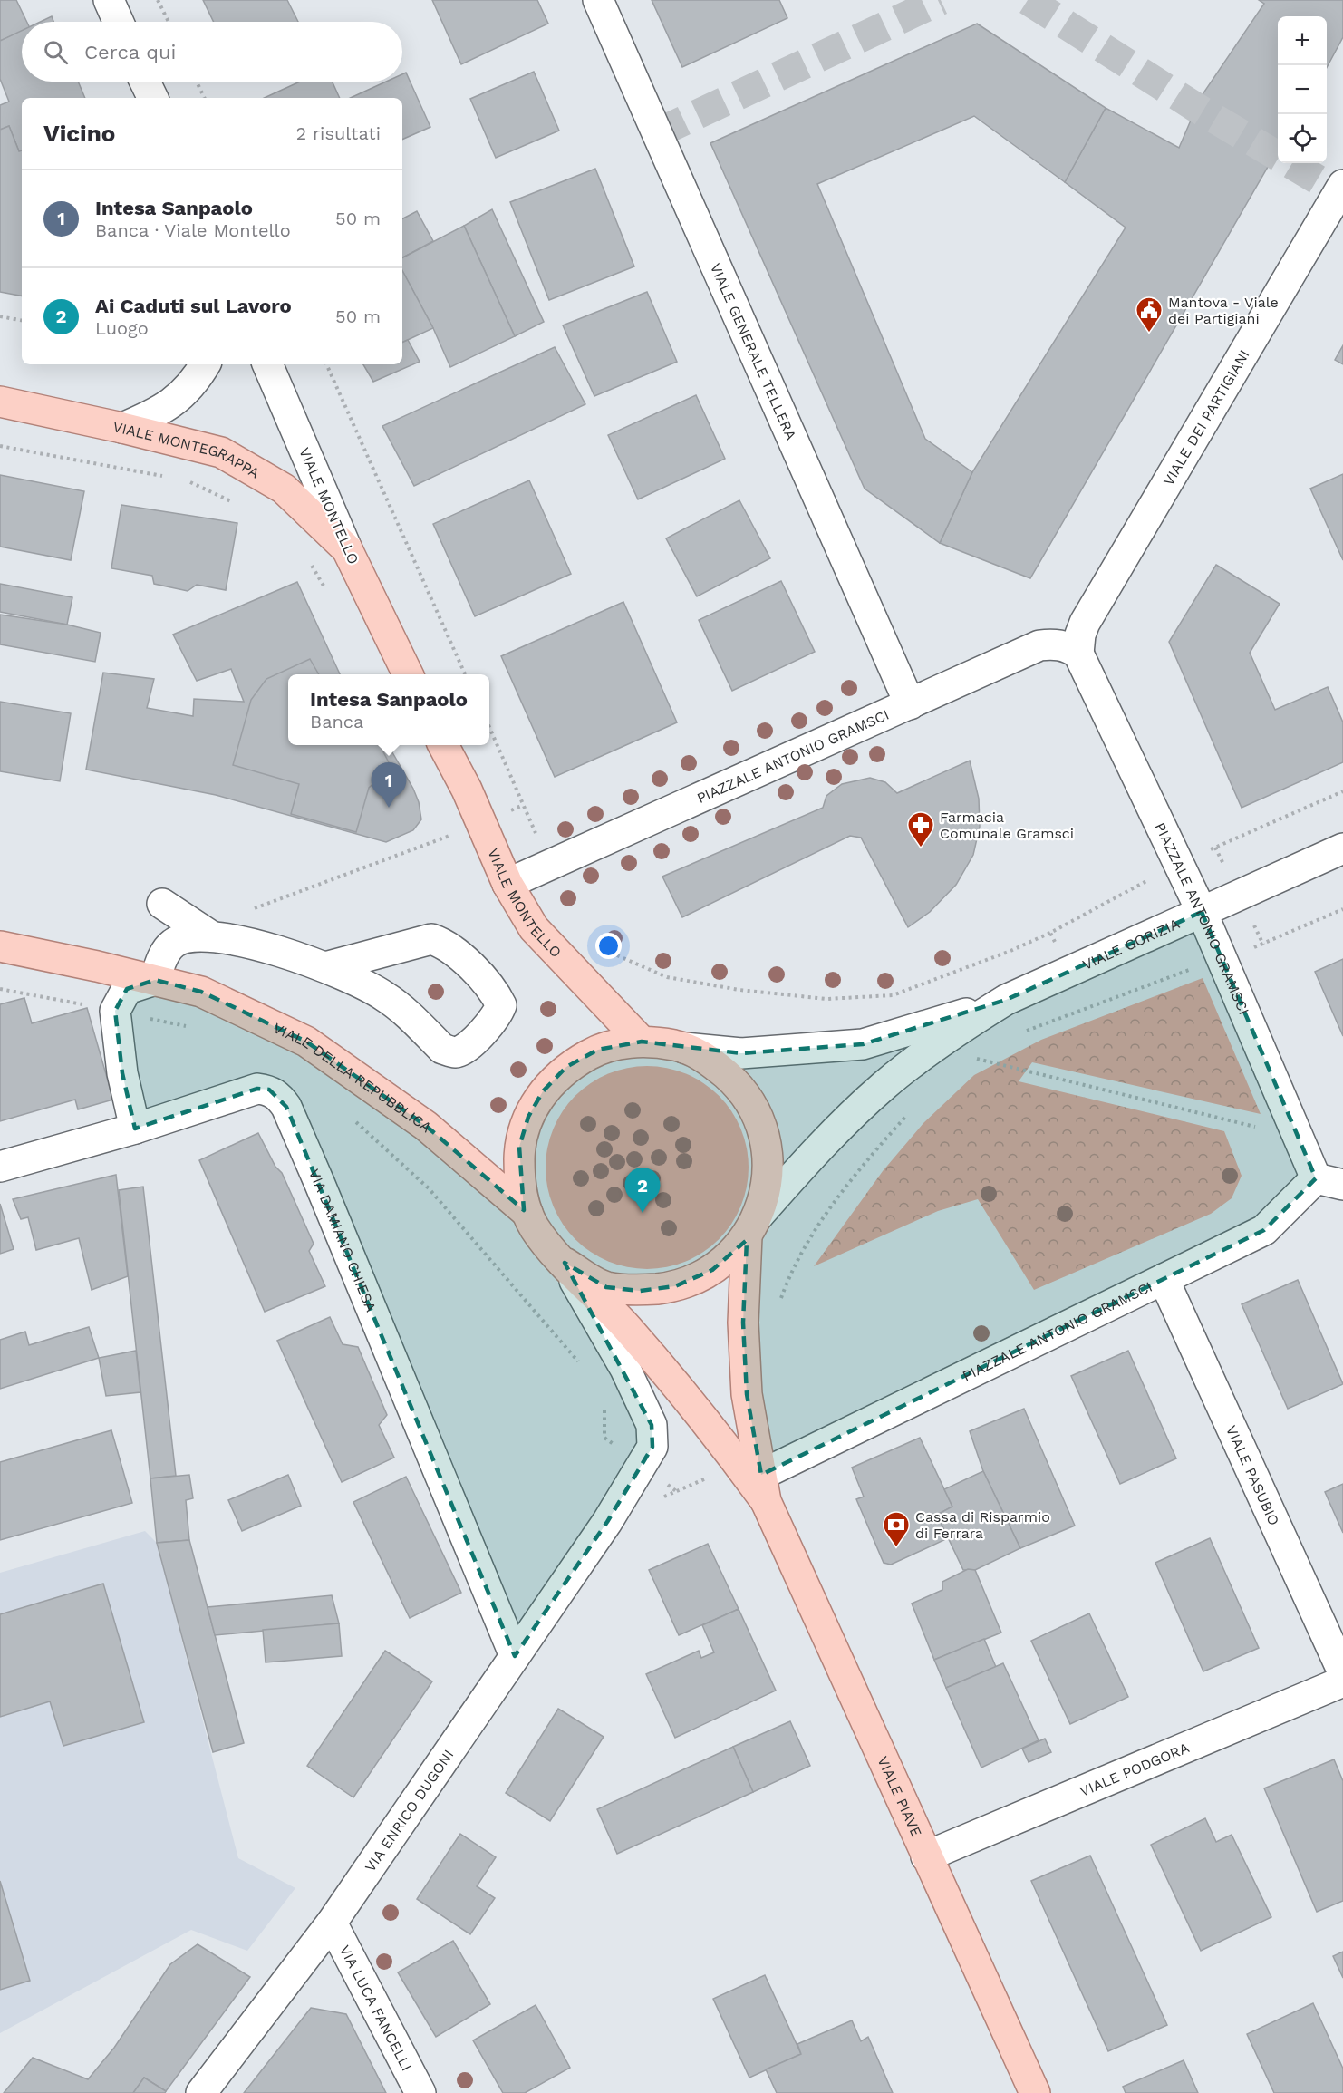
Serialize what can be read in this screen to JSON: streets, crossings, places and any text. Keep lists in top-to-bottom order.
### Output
{
  "streets": {
    "main road": [
      "VIALE MONTEGRAPPA",
      "VIALE MONTELLO",
      "VIALE DELLA REPUBBLICA",
      "VIALE PIAVE"
    ],
    "street": [
      "VIALE GENERALE TELLERA",
      "VIALE DEI PARTIGIANI",
      "PIAZZALE ANTONIO GRAMSCI",
      "VIALE GORIZIA",
      "VIA DAMIANO CHIESA",
      "VIALE PASUBIO",
      "VIALE PODGORA",
      "VIA ENRICO DUGONI",
      "VIA LUCA FANCELLI"
    ]
  },
  "crossings": [
    ["VIALE GENERALE TELLERA", "PIAZZALE ANTONIO GRAMSCI"],
    ["VIALE DEI PARTIGIANI", "PIAZZALE ANTONIO GRAMSCI"],
    ["VIALE MONTEGRAPPA", "VIALE MONTELLO"],
    ["VIALE MONTELLO", "PIAZZALE ANTONIO GRAMSCI"],
    ["PIAZZALE ANTONIO GRAMSCI", "VIALE GORIZIA"],
    ["PIAZZALE ANTONIO GRAMSCI", "VIALE PASUBIO"],
    ["PIAZZALE ANTONIO GRAMSCI", "VIALE PIAVE"],
    ["VIA DAMIANO CHIESA", "VIA ENRICO DUGONI"],
    ["VIALE PODGORA", "VIALE PIAVE"],
    ["VIA ENRICO DUGONI", "VIA LUCA FANCELLI"]
  ],
  "places": {
    "public building": ["Mantova - Viale dei Partigiani"],
    "pharmacy": ["Farmacia Comunale Gramsci"],
    "bank": ["Cassa di Risparmio di Ferrara"]
  },
  "page": {
    "map_buttons": ["+", "−"],
    "search": "Cerca qui",
    "heading": ["Vicino", "2 risultati"],
    "list": [
      {
        "mark": "1",
        "name": "Intesa Sanpaolo",
        "note": "Banca · Viale Montello",
        "value": "50 m"
      },
      {
        "mark": "2",
        "name": "Ai Caduti sul Lavoro",
        "note": "Luogo",
        "value": "50 m"
      }
    ],
    "popup": ["Intesa Sanpaolo", "Banca"],
    "pins": ["1", "2"]
  }
}
